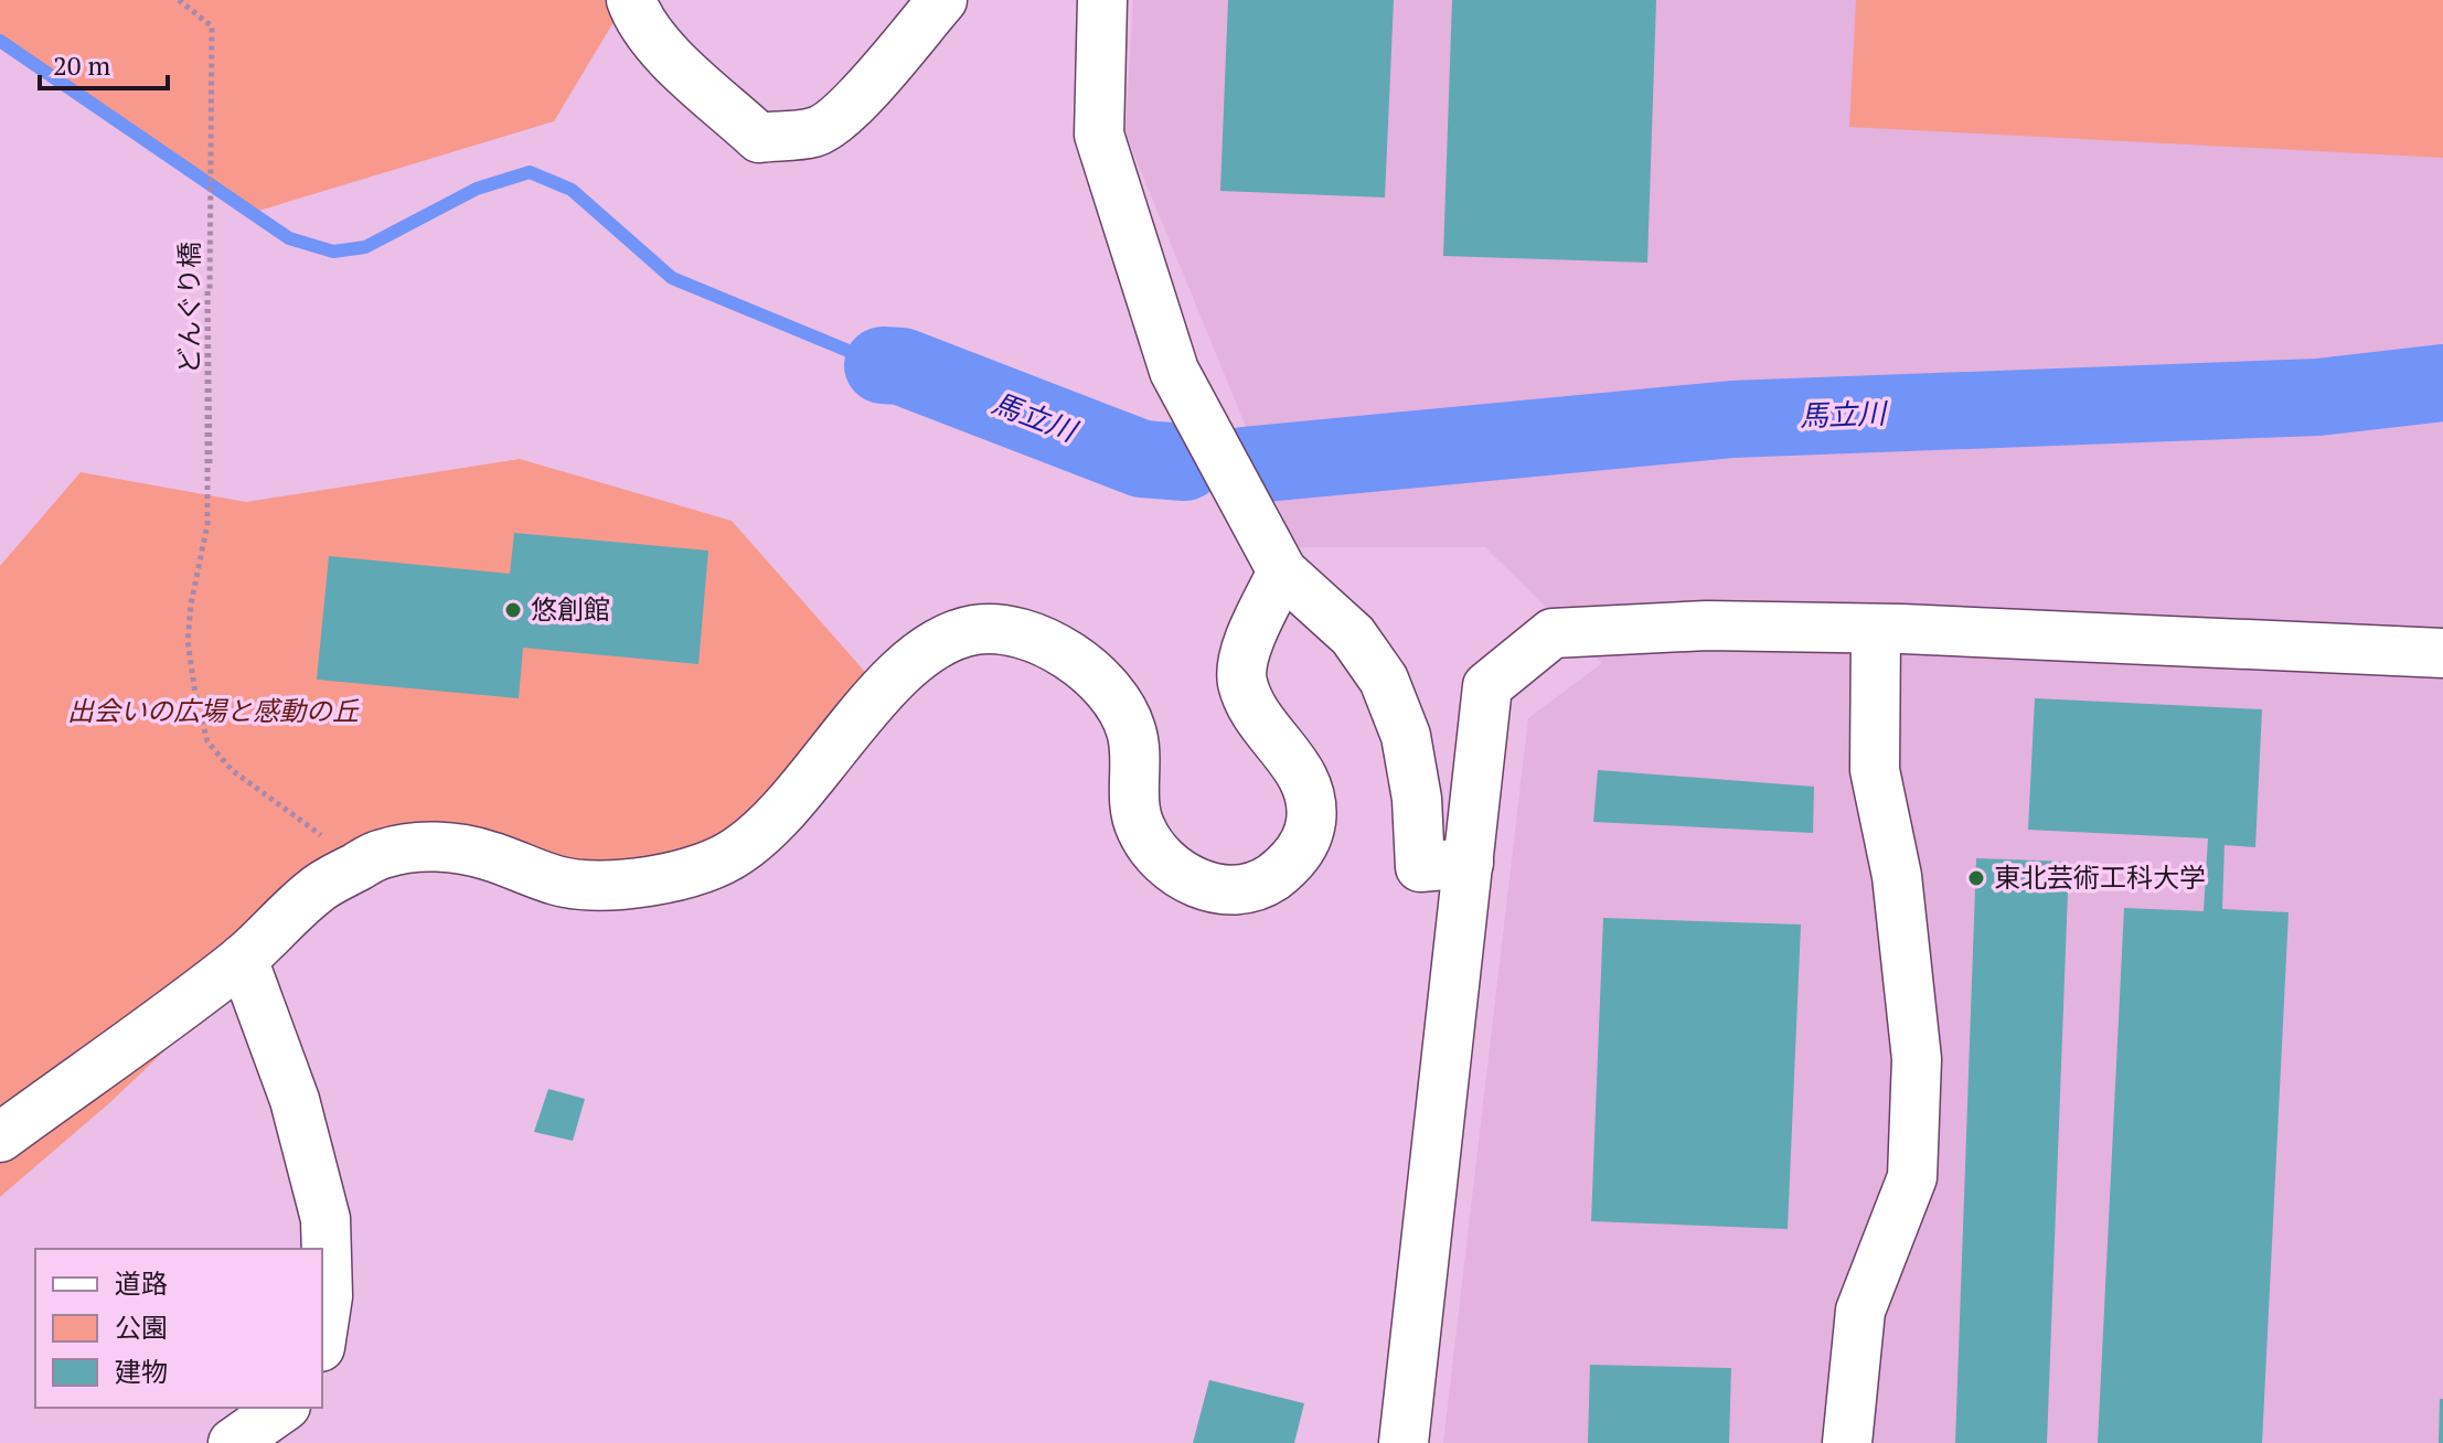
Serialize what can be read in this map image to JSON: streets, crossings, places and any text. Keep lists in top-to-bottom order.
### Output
{
  "streets": {
    "path": ["どんぐり橋"]
  },
  "water": ["馬立川"],
  "parks": ["出会いの広場と感動の丘"],
  "places": ["悠創館", "東北芸術工科大学"],
  "legend": ["道路", "公園", "建物"],
  "scale_bar": "20 m"
}
